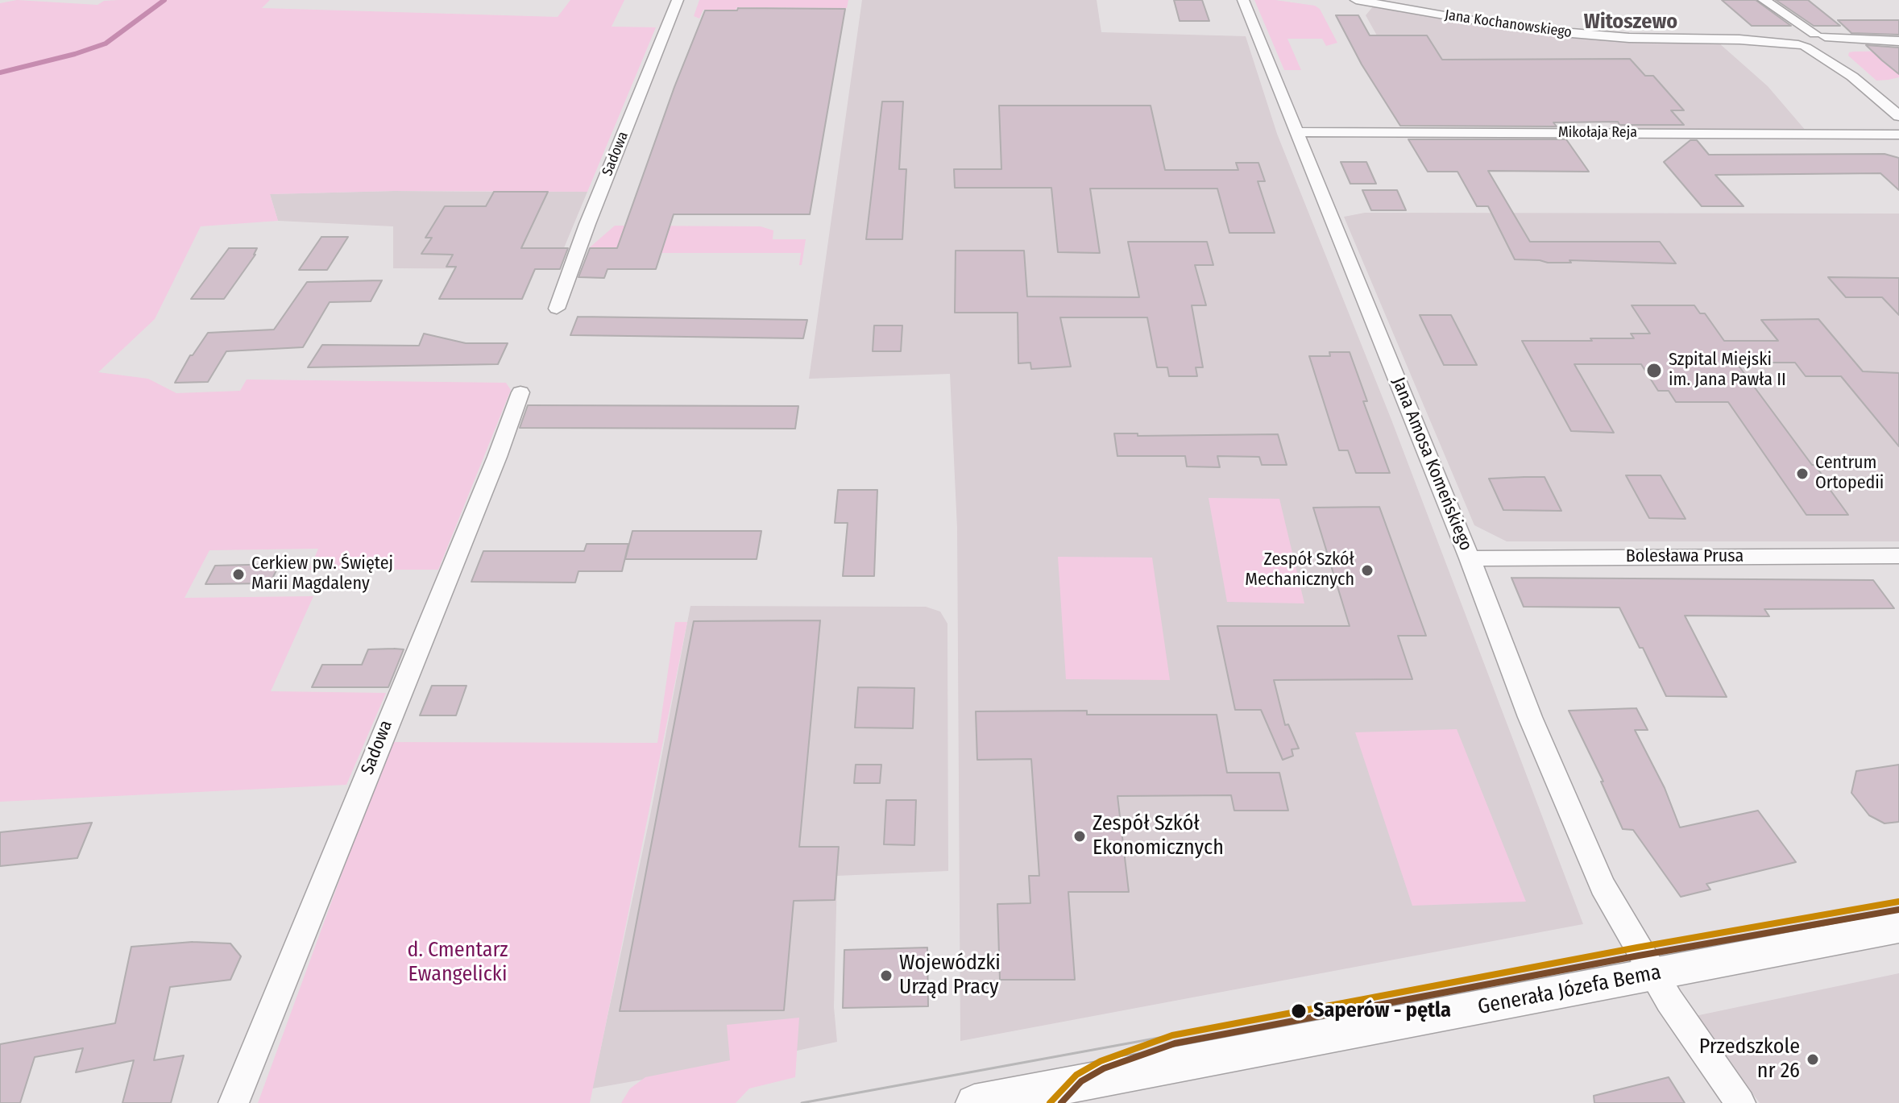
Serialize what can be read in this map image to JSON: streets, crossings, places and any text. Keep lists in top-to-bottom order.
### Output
{
  "streets": {
    "street": [
      "Jana Kochanowskiego",
      "Mikołaja Reja",
      "Sadowa",
      "Jana Amosa Komeńskiego",
      "Bolesława Prusa",
      "Generała Józefa Bema"
    ]
  },
  "crossings": [
    ["Mikołaja Reja", "Jana Amosa Komeńskiego"],
    ["Jana Amosa Komeńskiego", "Bolesława Prusa"],
    ["Jana Amosa Komeńskiego", "Generała Józefa Bema"]
  ],
  "districts": ["Witoszewo"],
  "parks": ["d. Cmentarz Ewangelicki"],
  "places": [
    "Szpital Miejski im. Jana Pawła II",
    "Centrum Ortopedii",
    "Zespół Szkół Mechanicznych",
    "Cerkiew pw. Świętej Marii Magdaleny",
    "Zespół Szkół Ekonomicznych",
    "Wojewódzki Urząd Pracy",
    "Saperów - pętla",
    "Przedszkole nr 26"
  ]
}
